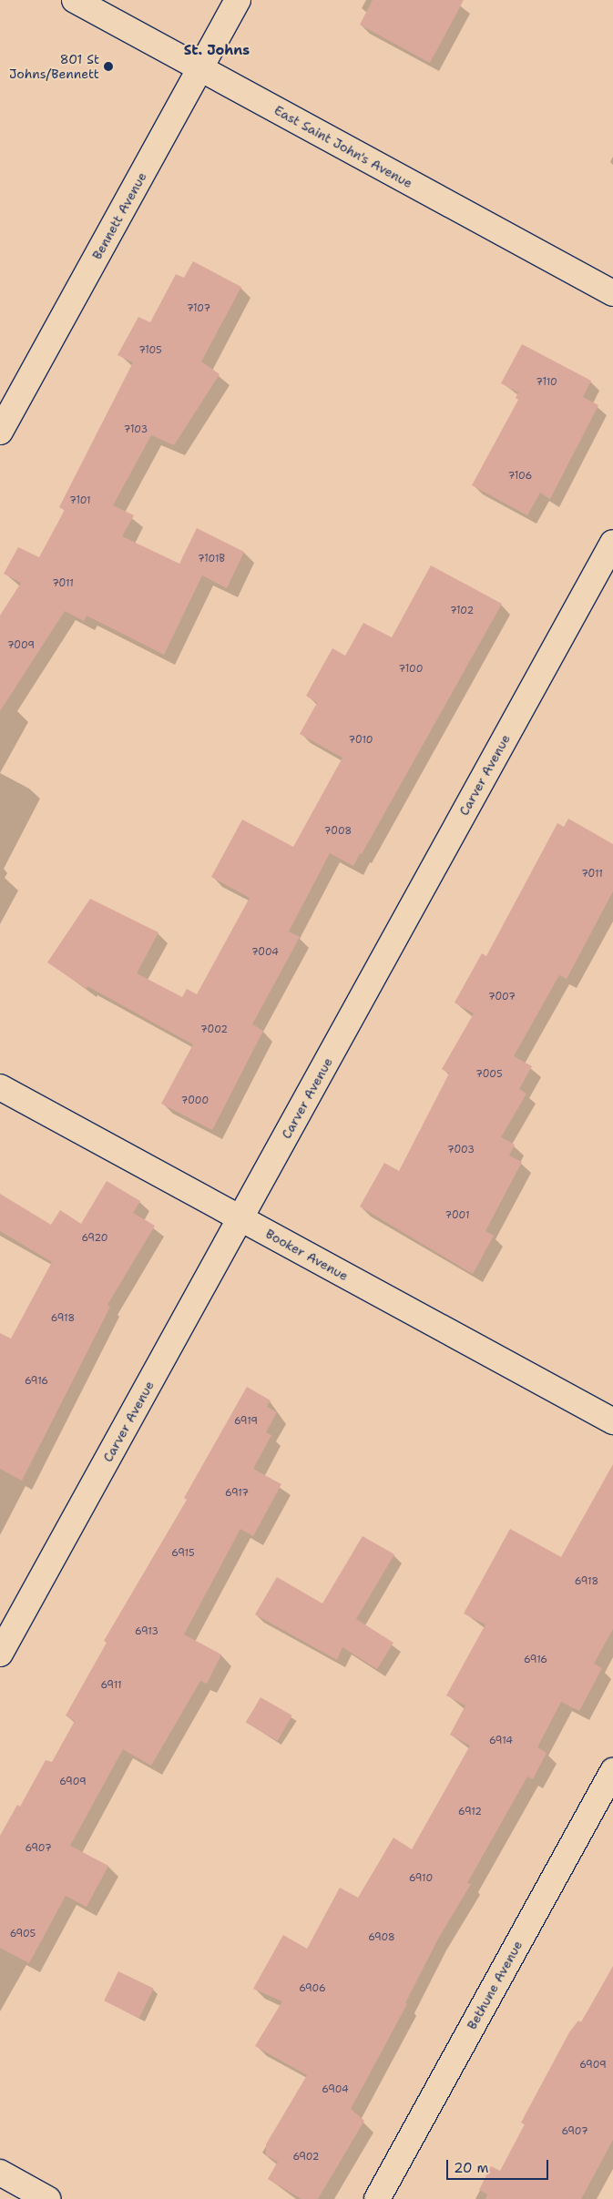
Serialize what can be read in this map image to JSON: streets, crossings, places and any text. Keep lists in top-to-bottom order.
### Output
{
  "streets": {
    "street": [
      "East Saint John's Avenue",
      "Bennett Avenue",
      "Carver Avenue",
      "Booker Avenue",
      "Bethune Avenue"
    ]
  },
  "crossings": [
    ["East Saint John's Avenue", "Bennett Avenue"],
    ["Carver Avenue", "Booker Avenue"]
  ],
  "districts": ["St. Johns"],
  "places": ["801 St Johns/Bennett"],
  "house_numbers": [
    "7107",
    "7105",
    "7110",
    "7103",
    "7106",
    "7101",
    "7101B",
    "7011",
    "7102",
    "7009",
    "7100",
    "7010",
    "7008",
    "7011",
    "7004",
    "7007",
    "7002",
    "7005",
    "7000",
    "7003",
    "7001",
    "6920",
    "6918",
    "6916",
    "6919",
    "6917",
    "6915",
    "6918",
    "6913",
    "6916",
    "6911",
    "6914",
    "6909",
    "6912",
    "6907",
    "6910",
    "6905",
    "6908",
    "6906",
    "6909",
    "6904",
    "6907",
    "6902"
  ],
  "scale_bar": "20 m"
}
